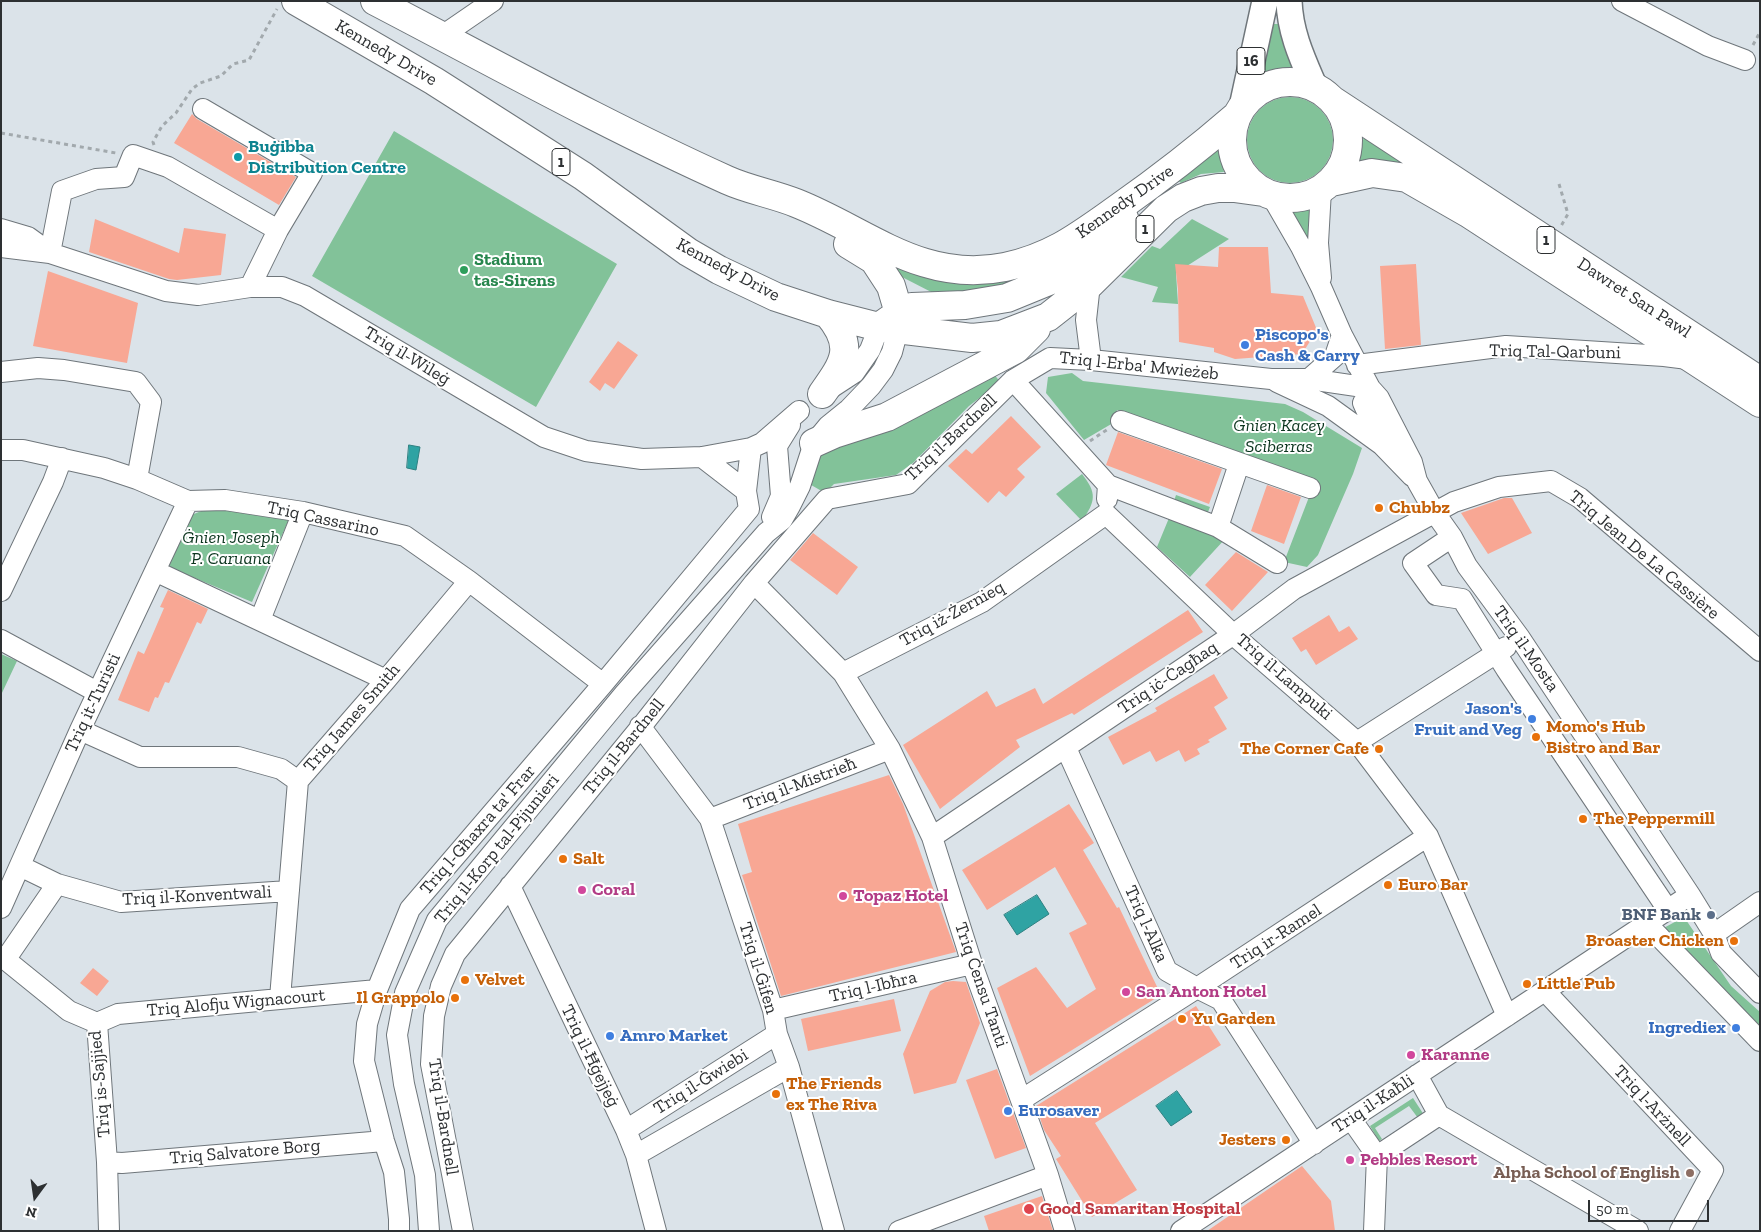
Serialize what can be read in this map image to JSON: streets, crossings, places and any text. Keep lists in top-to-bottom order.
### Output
{
  "streets": {
    "highway": ["Kennedy Drive", "1", "Dawret San Pawl"],
    "main road": ["16"],
    "street": [
      "Triq Tal-Qarbuni",
      "Triq il-Wileġ",
      "Triq l-Erba' Mwieżeb",
      "Triq il-Bardnell",
      "Triq Cassarino",
      "Triq Jean De La Cassière",
      "Triq iż-Żernieq",
      "Triq il-Mosta",
      "Triq il-Lampuki",
      "Triq iċ-Ċagħaq",
      "Triq it-Turisti",
      "Triq James Smith",
      "Triq il-Mistrieħ",
      "Triq l-Għaxra ta' Frar",
      "Triq il-Korp tal-Pijunieri",
      "Triq il-Konventwali",
      "Triq l-Alka",
      "Triq ir-Ramel",
      "Triq il-Ġifen",
      "Triq Ċensu Tanti",
      "Triq l-Ibħra",
      "Triq Alofju Wignacourt",
      "Triq il-Ħġejjeġ",
      "Triq il-Ġwiebi",
      "Triq is-Sajjied",
      "Triq il-Kaħli",
      "Triq l-Arżnell",
      "Triq Salvatore Borg"
    ]
  },
  "crossings": [
    ["Kennedy Drive", "16"],
    ["Kennedy Drive", "1"],
    ["Kennedy Drive", "Dawret San Pawl"],
    ["Kennedy Drive", "Triq il-Mosta"],
    ["16", "1"],
    ["16", "Dawret San Pawl"],
    ["16", "Triq il-Mosta"],
    ["1", "Dawret San Pawl"],
    ["1", "Triq il-Mosta"],
    ["Dawret San Pawl", "Triq Tal-Qarbuni"],
    ["Dawret San Pawl", "Triq il-Mosta"],
    ["Triq Tal-Qarbuni", "Triq il-Mosta"],
    ["Triq il-Wileġ", "Triq l-Għaxra ta' Frar"],
    ["Triq il-Wileġ", "Triq il-Korp tal-Pijunieri"],
    ["Triq l-Erba' Mwieżeb", "Triq il-Bardnell"],
    ["Triq l-Erba' Mwieżeb", "Triq il-Mosta"],
    ["Triq il-Bardnell", "Triq il-Ġifen"],
    ["Triq il-Bardnell", "Triq Ċensu Tanti"],
    ["Triq il-Bardnell", "Triq il-Ħġejjeġ"],
    ["Triq Cassarino", "Triq it-Turisti"],
    ["Triq Cassarino", "Triq James Smith"],
    ["Triq Cassarino", "Triq l-Għaxra ta' Frar"],
    ["Triq Jean De La Cassière", "Triq il-Mosta"],
    ["Triq Jean De La Cassière", "Triq iċ-Ċagħaq"],
    ["Triq iż-Żernieq", "Triq il-Lampuki"],
    ["Triq iż-Żernieq", "Triq Ċensu Tanti"],
    ["Triq il-Mosta", "Triq iċ-Ċagħaq"],
    ["Triq il-Mosta", "Triq il-Kaħli"],
    ["Triq il-Lampuki", "Triq iċ-Ċagħaq"],
    ["Triq il-Lampuki", "Triq ir-Ramel"],
    ["Triq il-Lampuki", "Triq il-Kaħli"],
    ["Triq iċ-Ċagħaq", "Triq l-Alka"],
    ["Triq iċ-Ċagħaq", "Triq Ċensu Tanti"],
    ["Triq it-Turisti", "Triq il-Konventwali"],
    ["Triq James Smith", "Triq il-Konventwali"],
    ["Triq James Smith", "Triq Alofju Wignacourt"],
    ["Triq il-Mistrieħ", "Triq il-Ġifen"],
    ["Triq il-Mistrieħ", "Triq Ċensu Tanti"],
    ["Triq l-Għaxra ta' Frar", "Triq il-Korp tal-Pijunieri"],
    ["Triq l-Għaxra ta' Frar", "Triq Alofju Wignacourt"],
    ["Triq l-Għaxra ta' Frar", "Triq Salvatore Borg"],
    ["Triq l-Alka", "Triq ir-Ramel"],
    ["Triq l-Alka", "Triq il-Kaħli"],
    ["Triq ir-Ramel", "Triq Ċensu Tanti"],
    ["Triq il-Ġifen", "Triq l-Ibħra"],
    ["Triq il-Ġifen", "Triq il-Ġwiebi"],
    ["Triq Ċensu Tanti", "Triq l-Ibħra"],
    ["Triq Alofju Wignacourt", "Triq is-Sajjied"],
    ["Triq il-Ħġejjeġ", "Triq il-Ġwiebi"],
    ["Triq is-Sajjied", "Triq Salvatore Borg"],
    ["Triq il-Kaħli", "Triq l-Arżnell"]
  ],
  "parks": ["Ġnien Kacey Sciberras", "Ġnien Joseph P. Caruana"],
  "places": [
    "Buġibba Distribution Centre",
    "Stadium tas-Sirens",
    "Piscopo's Cash & Carry",
    "Chubbz",
    "Jason's Fruit and Veg",
    "Momo's Hub Bistro and Bar",
    "The Corner Cafe",
    "The Peppermill",
    "Salt",
    "Euro Bar",
    "Coral",
    "Topaz Hotel",
    "BNF Bank",
    "Broaster Chicken",
    "Velvet",
    "Little Pub",
    "San Anton Hotel",
    "Il Grappolo",
    "Yu Garden",
    "Ingrediex",
    "Amro Market",
    "Karanne",
    "The Friends ex The Riva",
    "Eurosaver",
    "Jesters",
    "Pebbles Resort",
    "Alpha School of English",
    "Good Samaritan Hospital"
  ],
  "scale_bar": "50 m",
  "north": "bottom"
}
